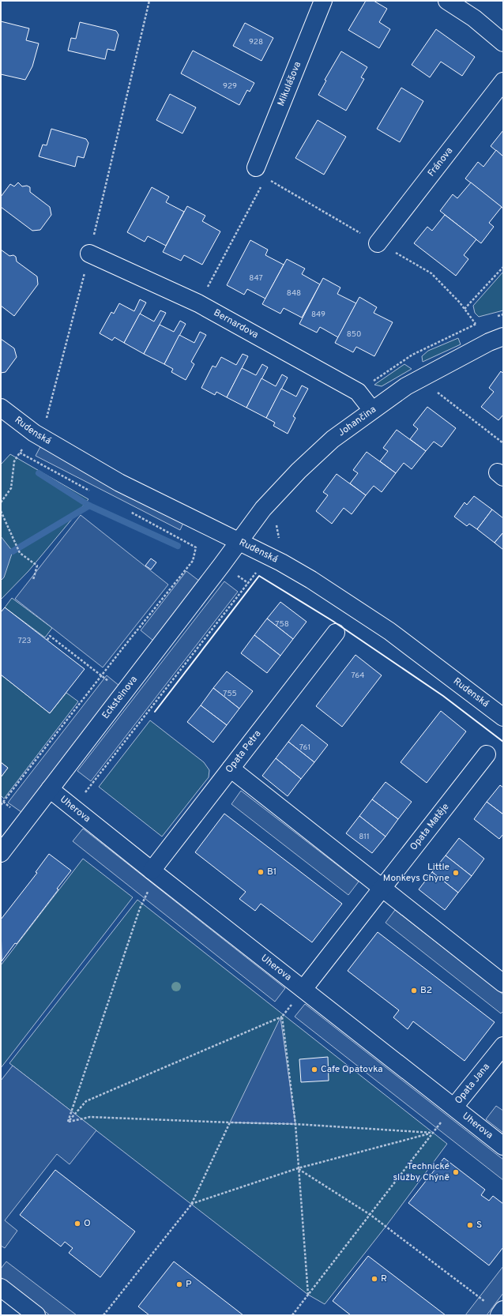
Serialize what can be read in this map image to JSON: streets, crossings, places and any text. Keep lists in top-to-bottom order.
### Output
{
  "streets": {
    "street": [
      "Mikulášova",
      "Fránova",
      "Bernardova",
      "Johančina",
      "Rudenská",
      "Ecksteinova",
      "Opata Petra",
      "Uherova",
      "Opata Matěje",
      "Opata Jana"
    ]
  },
  "crossings": [
    ["Bernardova", "Johančina"],
    ["Johančina", "Rudenská"],
    ["Johančina", "Ecksteinova"],
    ["Rudenská", "Ecksteinova"],
    ["Ecksteinova", "Uherova"],
    ["Opata Petra", "Uherova"],
    ["Uherova", "Opata Matěje"],
    ["Uherova", "Opata Jana"]
  ],
  "places": [
    "B1",
    "Little Monkeys Chyne",
    "B2",
    "Cafe Opatovka",
    "Technické služby Chýně",
    "O",
    "S",
    "R",
    "P"
  ],
  "house_numbers": [
    "928",
    "929",
    "847",
    "848",
    "849",
    "850",
    "758",
    "723",
    "764",
    "755",
    "761",
    "811"
  ]
}
